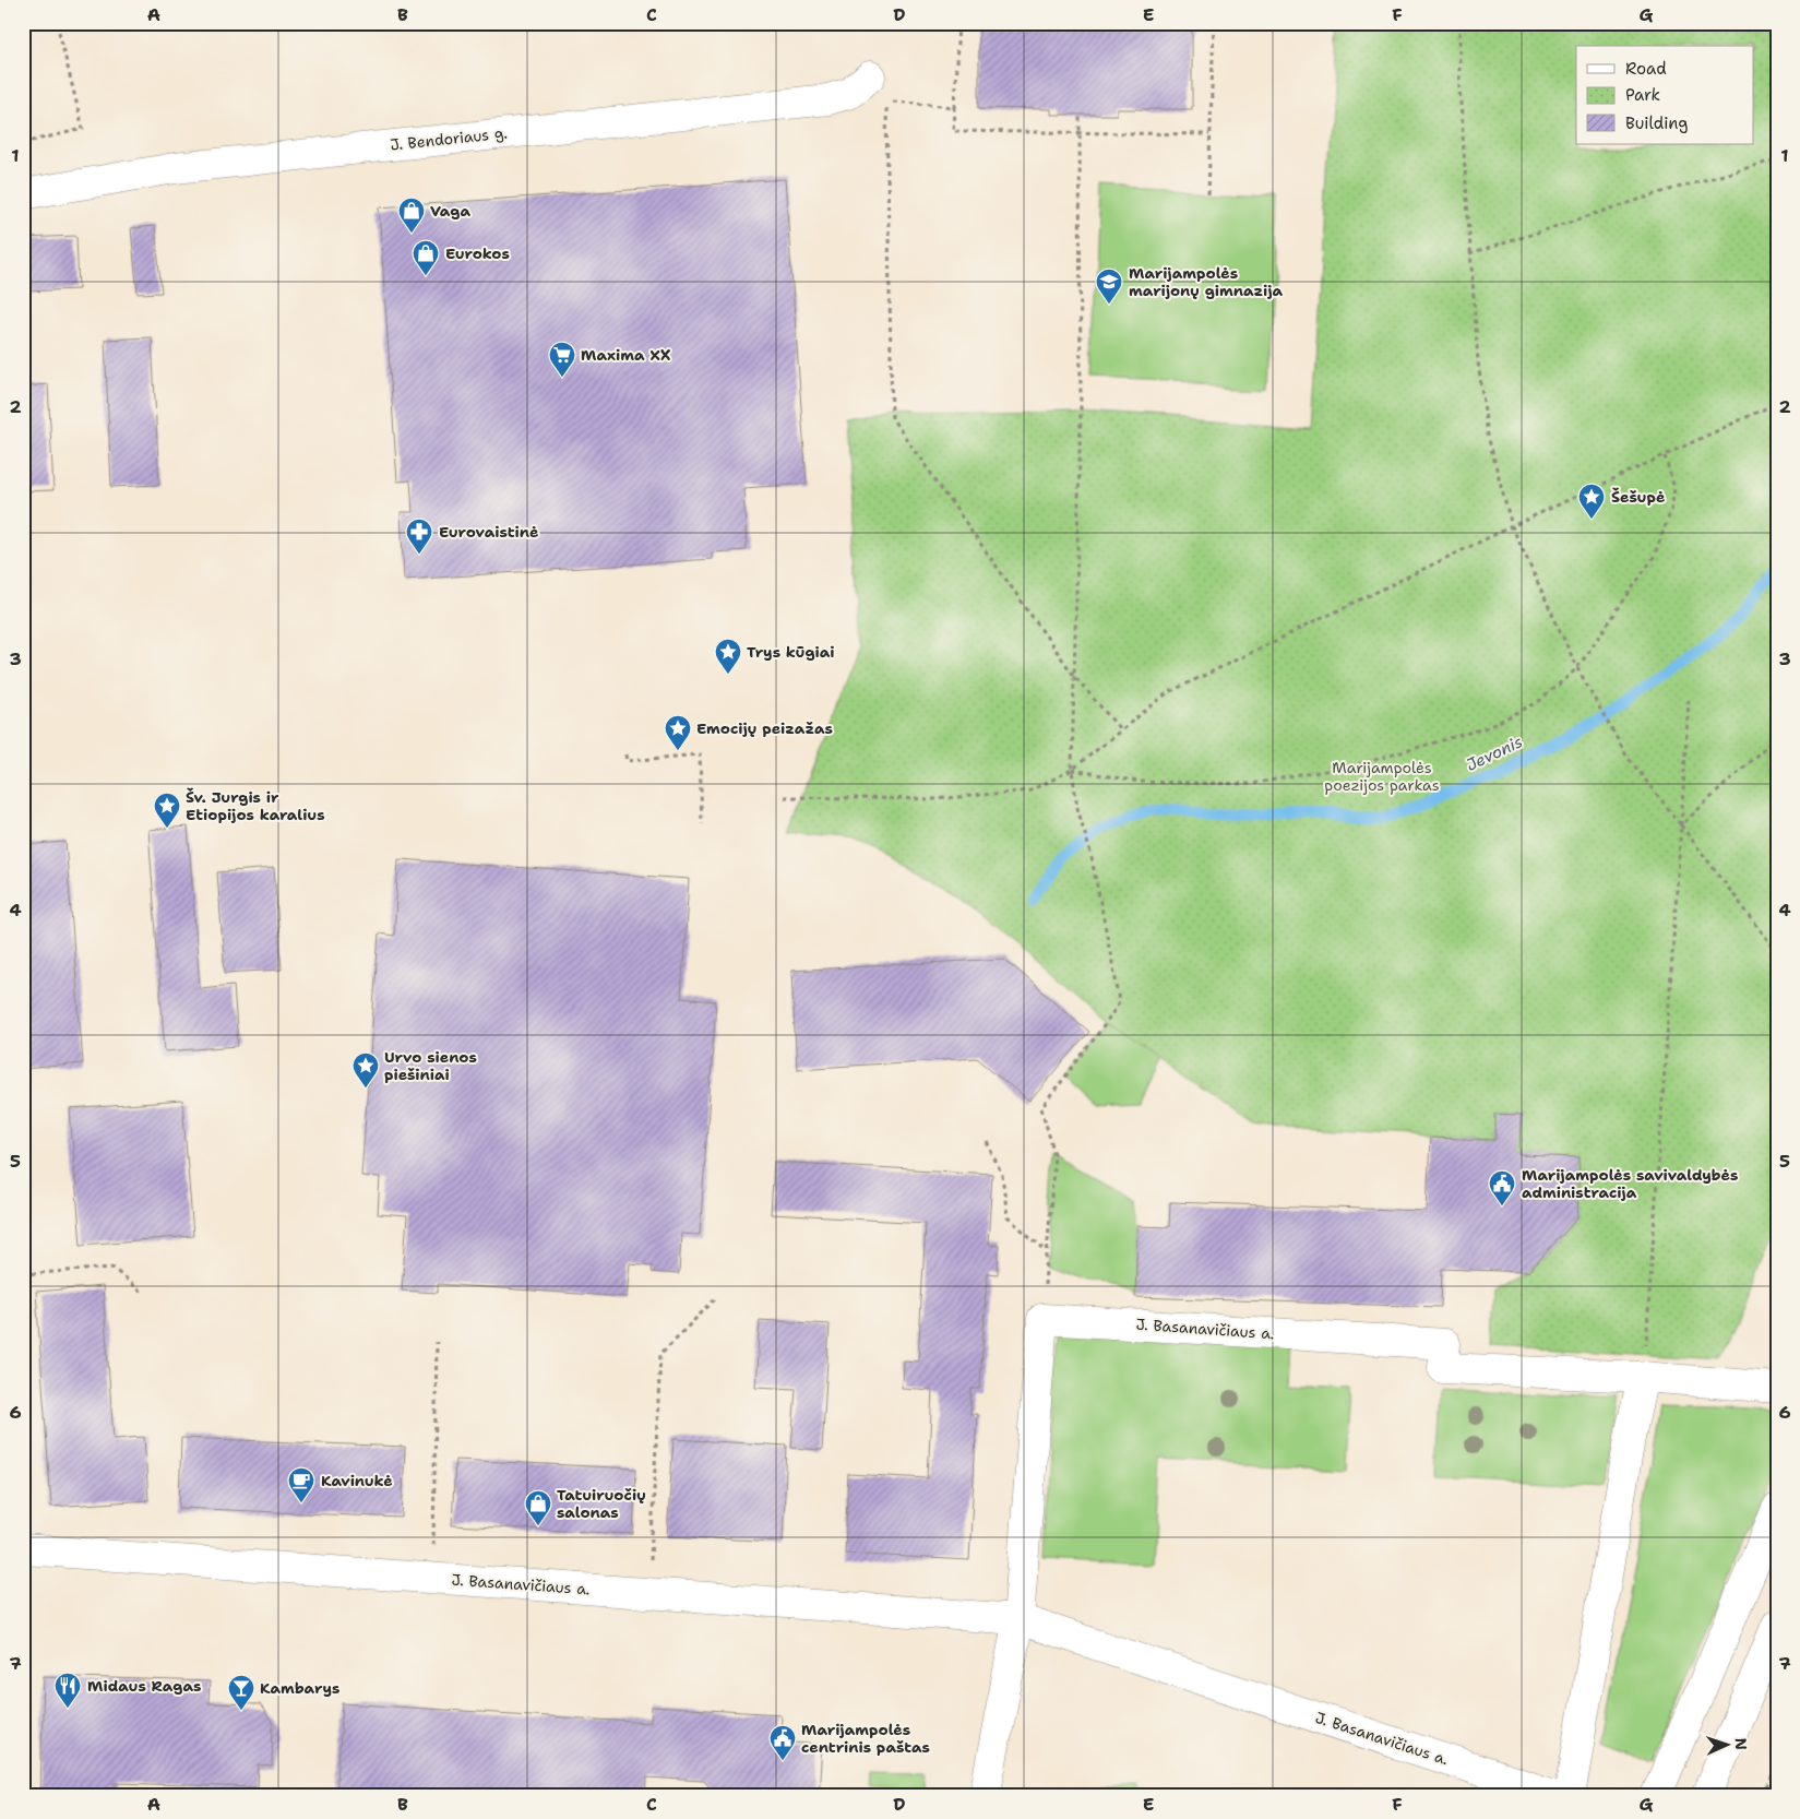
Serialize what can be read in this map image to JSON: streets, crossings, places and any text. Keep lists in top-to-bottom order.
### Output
{
  "streets": {
    "main road": ["J. Bendoriaus g.", "J. Basanavičiaus a."]
  },
  "water": ["Jevonis"],
  "parks": ["Marijampolės poezijos parkas"],
  "places": {
    "shop": ["Vaga", "Eurokos", "Tatuiruočių salonas"],
    "school or university": ["Marijampolės marijonų gimnazija"],
    "supermarket": ["Maxima XX"],
    "place": [
      "Šešupė",
      "Trys kūgiai",
      "Emocijų peizažas",
      "Šv. Jurgis ir Etiopijos karalius",
      "Urvo sienos piešiniai"
    ],
    "pharmacy": ["Eurovaistinė"],
    "public building": ["Marijampolės savivaldybės administracija", "Marijampolės centrinis paštas"],
    "cafe": ["Kavinukė"],
    "restaurant": ["Midaus Ragas"],
    "bar": ["Kambarys"]
  },
  "legend": ["Road", "Park", "Building"],
  "north": "right",
  "grid": {
    "columns": [
      "A",
      "B",
      "C",
      "D",
      "E",
      "F",
      "G"
    ],
    "rows": [
      "1",
      "2",
      "3",
      "4",
      "5",
      "6",
      "7"
    ]
  }
}
